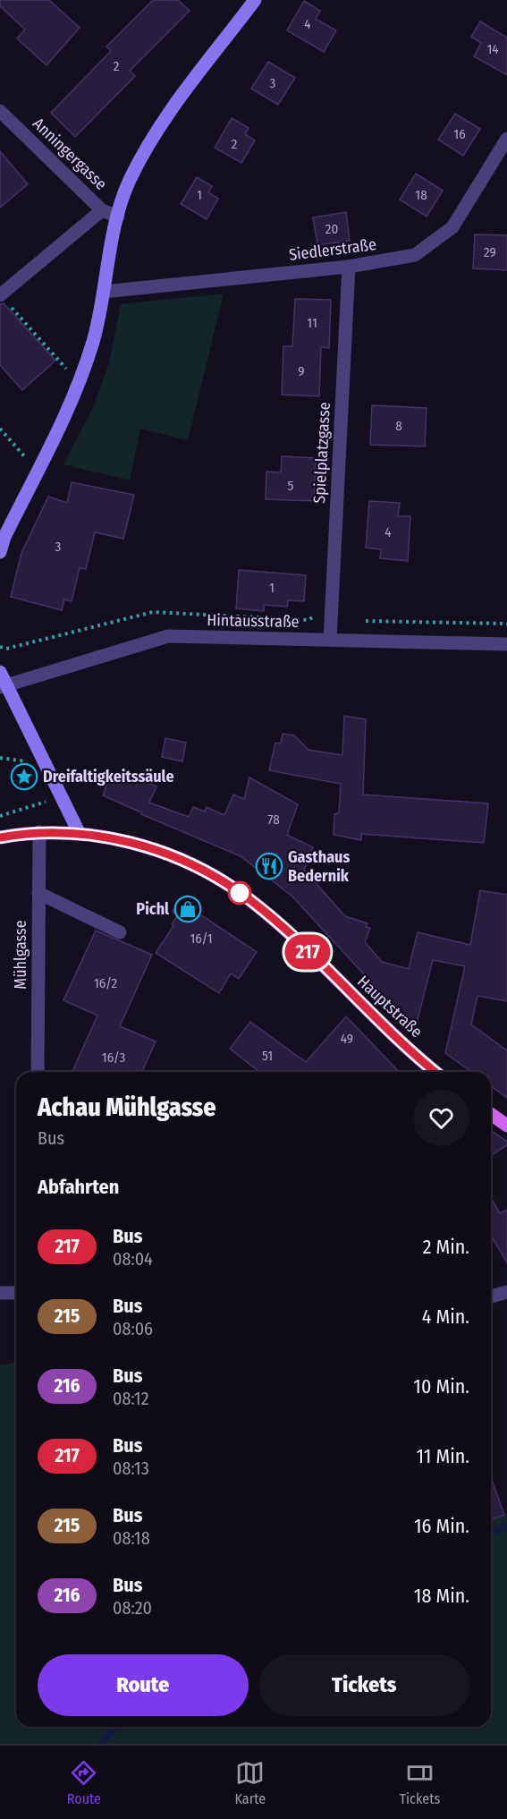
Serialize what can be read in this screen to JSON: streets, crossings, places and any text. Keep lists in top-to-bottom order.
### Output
{
  "streets": {
    "main road": ["Hauptstraße"],
    "street": [
      "Anningergasse",
      "Siedlerstraße",
      "Spielplatzgasse",
      "Hintausstraße",
      "Mühlgasse"
    ]
  },
  "crossings": [
    ["Siedlerstraße", "Spielplatzgasse"],
    ["Spielplatzgasse", "Hintausstraße"],
    ["Mühlgasse", "Hauptstraße"]
  ],
  "places": {
    "place": ["Dreifaltigkeitssäule"],
    "restaurant": ["Gasthaus Bedernik"],
    "shop": ["Pichl"]
  },
  "lines": ["bus line 217"],
  "house_numbers": [
    "4",
    "14",
    "2",
    "3",
    "16",
    "2",
    "1",
    "18",
    "20",
    "29",
    "11",
    "9",
    "8",
    "5",
    "4",
    "3",
    "1",
    "78",
    "16/1",
    "16/2",
    "49",
    "51",
    "16/3"
  ],
  "page": {
    "on_map": "217",
    "heading": [
      ["Achau Mühlgasse", "Bus"],
      "Abfahrten"
    ],
    "list": [
      {
        "mark": "217",
        "name": "Bus",
        "note": "08:04",
        "value": "2 Min."
      },
      {
        "mark": "215",
        "name": "Bus",
        "note": "08:06",
        "value": "4 Min."
      },
      {
        "mark": "216",
        "name": "Bus",
        "note": "08:12",
        "value": "10 Min."
      },
      {
        "mark": "217",
        "name": "Bus",
        "note": "08:13",
        "value": "11 Min."
      },
      {
        "mark": "215",
        "name": "Bus",
        "note": "08:18",
        "value": "16 Min."
      },
      {
        "mark": "216",
        "name": "Bus",
        "note": "08:20",
        "value": "18 Min."
      }
    ],
    "buttons": ["Route", "Tickets"],
    "tabs": ["Route", "Karte", "Tickets"]
  }
}
